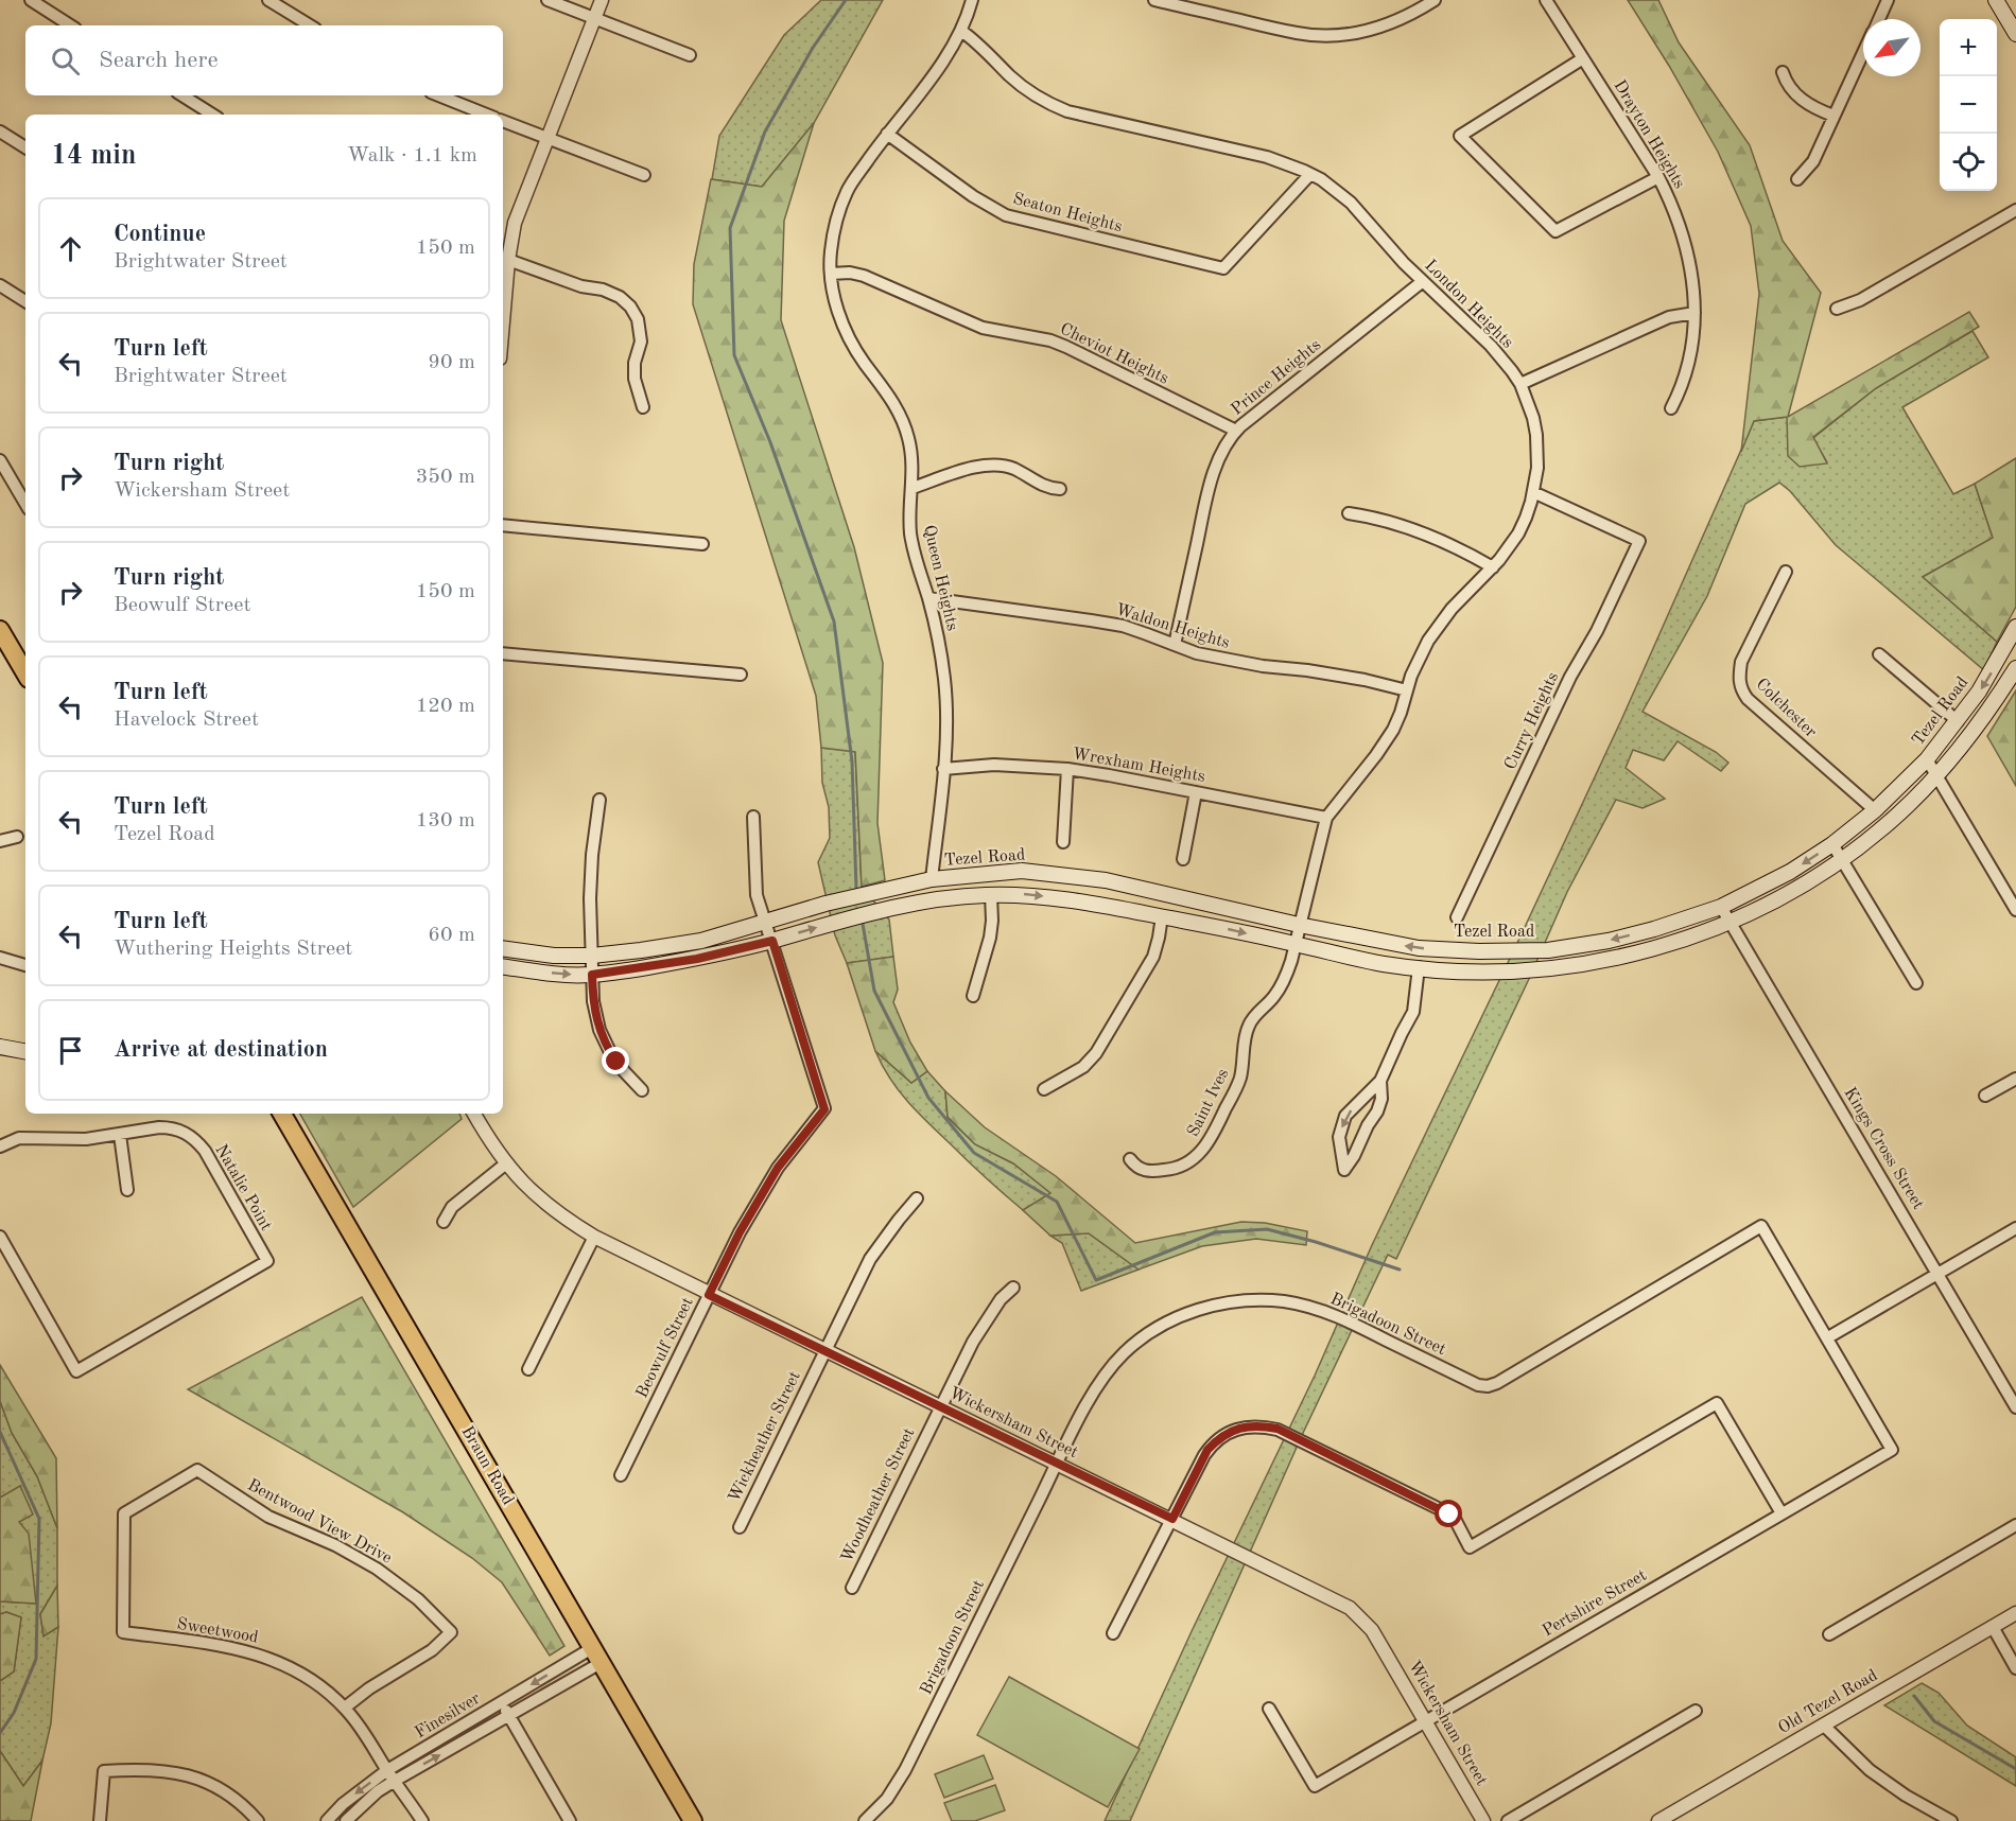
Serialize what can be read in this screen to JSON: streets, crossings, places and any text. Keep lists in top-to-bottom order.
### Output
{
  "streets": {
    "main road": ["Tezel Road", "Braun Road"],
    "street": [
      "Drayton Heights",
      "Seaton Heights",
      "London Heights",
      "Cheviot Heights",
      "Prince Heights",
      "Queen Heights",
      "Waldon Heights",
      "Colchester",
      "Curry Heights",
      "Wrexham Heights",
      "Saint Ives",
      "Kings Cross Street",
      "Natalie Point",
      "Brigadoon Street",
      "Beowulf Street",
      "Wickersham Street",
      "Wickheather Street",
      "Woodheather Street",
      "Bentwood View Drive",
      "Pertshire Street",
      "Sweetwood",
      "Old Tezel Road",
      "Finesilver"
    ]
  },
  "crossings": [
    ["Seaton Heights", "London Heights"],
    ["Seaton Heights", "Queen Heights"],
    ["London Heights", "Prince Heights"],
    ["London Heights", "Queen Heights"],
    ["London Heights", "Waldon Heights"],
    ["London Heights", "Tezel Road"],
    ["London Heights", "Curry Heights"],
    ["London Heights", "Wrexham Heights"],
    ["London Heights", "Saint Ives"],
    ["Cheviot Heights", "Prince Heights"],
    ["Cheviot Heights", "Queen Heights"],
    ["Prince Heights", "Waldon Heights"],
    ["Queen Heights", "Waldon Heights"],
    ["Queen Heights", "Tezel Road"],
    ["Queen Heights", "Wrexham Heights"],
    ["Colchester", "Tezel Road"],
    ["Tezel Road", "Saint Ives"],
    ["Tezel Road", "Kings Cross Street"],
    ["Tezel Road", "Beowulf Street"],
    ["Brigadoon Street", "Wickersham Street"],
    ["Brigadoon Street", "Pertshire Street"],
    ["Beowulf Street", "Wickersham Street"],
    ["Wickersham Street", "Wickheather Street"],
    ["Wickersham Street", "Woodheather Street"],
    ["Wickersham Street", "Pertshire Street"],
    ["Braun Road", "Finesilver"],
    ["Bentwood View Drive", "Sweetwood"],
    ["Sweetwood", "Finesilver"]
  ],
  "north": "bottom left",
  "page": {
    "map_buttons": ["+", "−"],
    "search": "Search here",
    "heading": ["14 min", "Walk · 1.1 km"],
    "list": [
      ["Continue", "Brightwater Street", "150 m"],
      ["Turn left", "Brightwater Street", "90 m"],
      ["Turn right", "Wickersham Street", "350 m"],
      ["Turn right", "Beowulf Street", "150 m"],
      ["Turn left", "Havelock Street", "120 m"],
      ["Turn left", "Tezel Road", "130 m"],
      ["Turn left", "Wuthering Heights Street", "60 m"],
      "Arrive at destination"
    ]
  }
}
